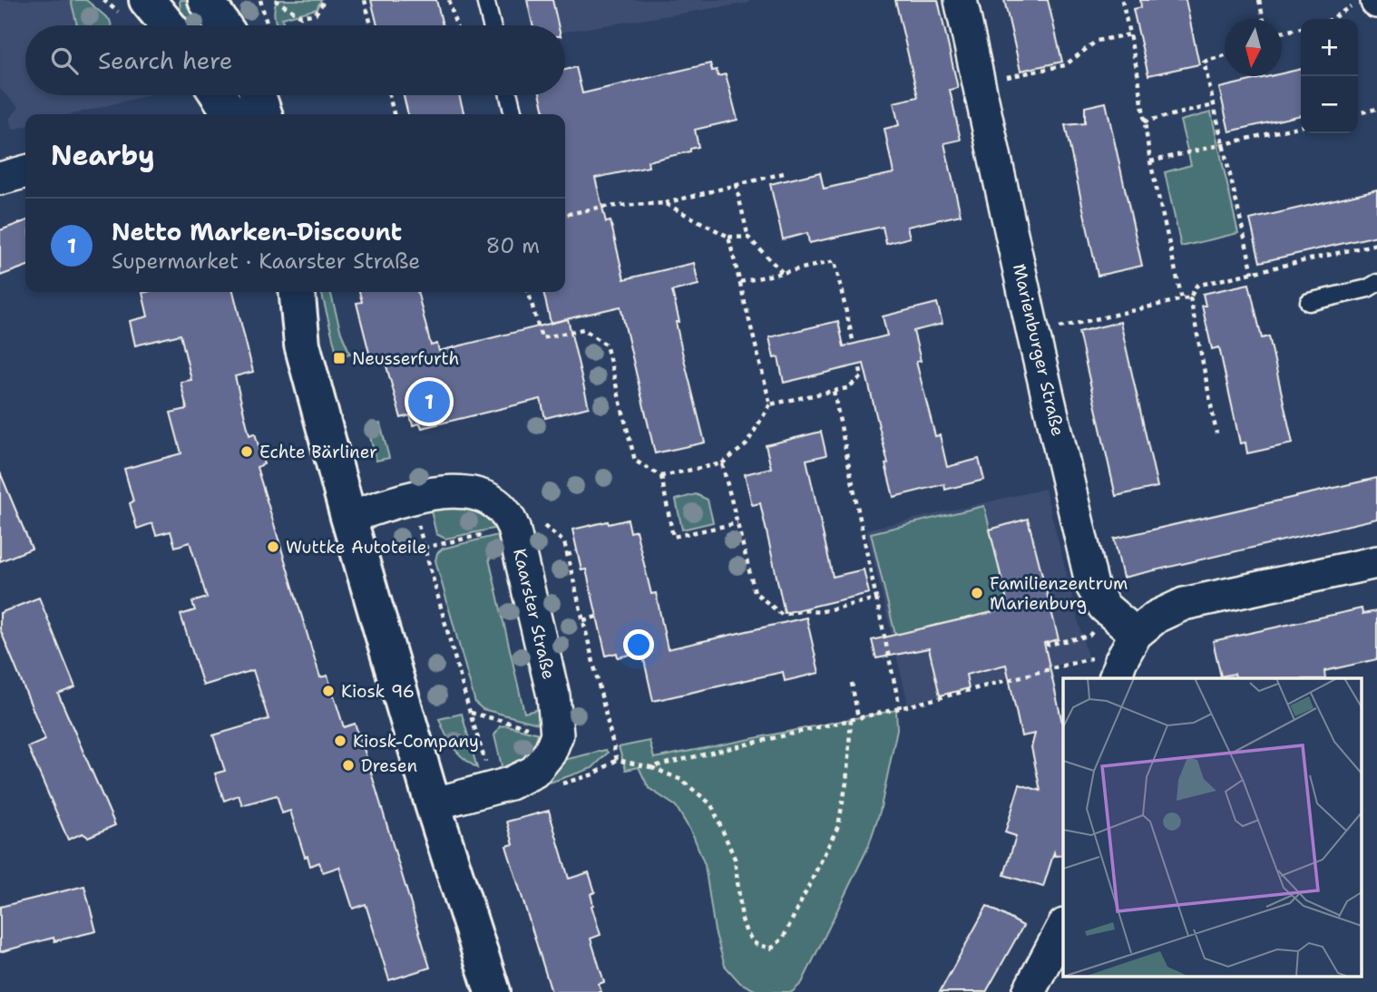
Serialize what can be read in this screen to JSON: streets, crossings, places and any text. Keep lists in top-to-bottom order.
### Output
{
  "streets": {
    "street": ["Marienburger Straße", "Kaarster Straße"]
  },
  "places": {
    "transit": ["Neusserfurth"],
    "other": [
      "Echte Bärliner",
      "Wuttke Autoteile",
      "Familienzentrum Marienburg",
      "Kiosk 96",
      "Kiosk-Company",
      "Dresen"
    ]
  },
  "north": "bottom",
  "page": {
    "map_buttons": ["+", "−"],
    "search": "Search here",
    "heading": "Nearby",
    "list": [
      {
        "mark": "1",
        "name": "Netto Marken-Discount",
        "note": "Supermarket · Kaarster Straße",
        "value": "80 m"
      }
    ],
    "pins": "1"
  }
}
